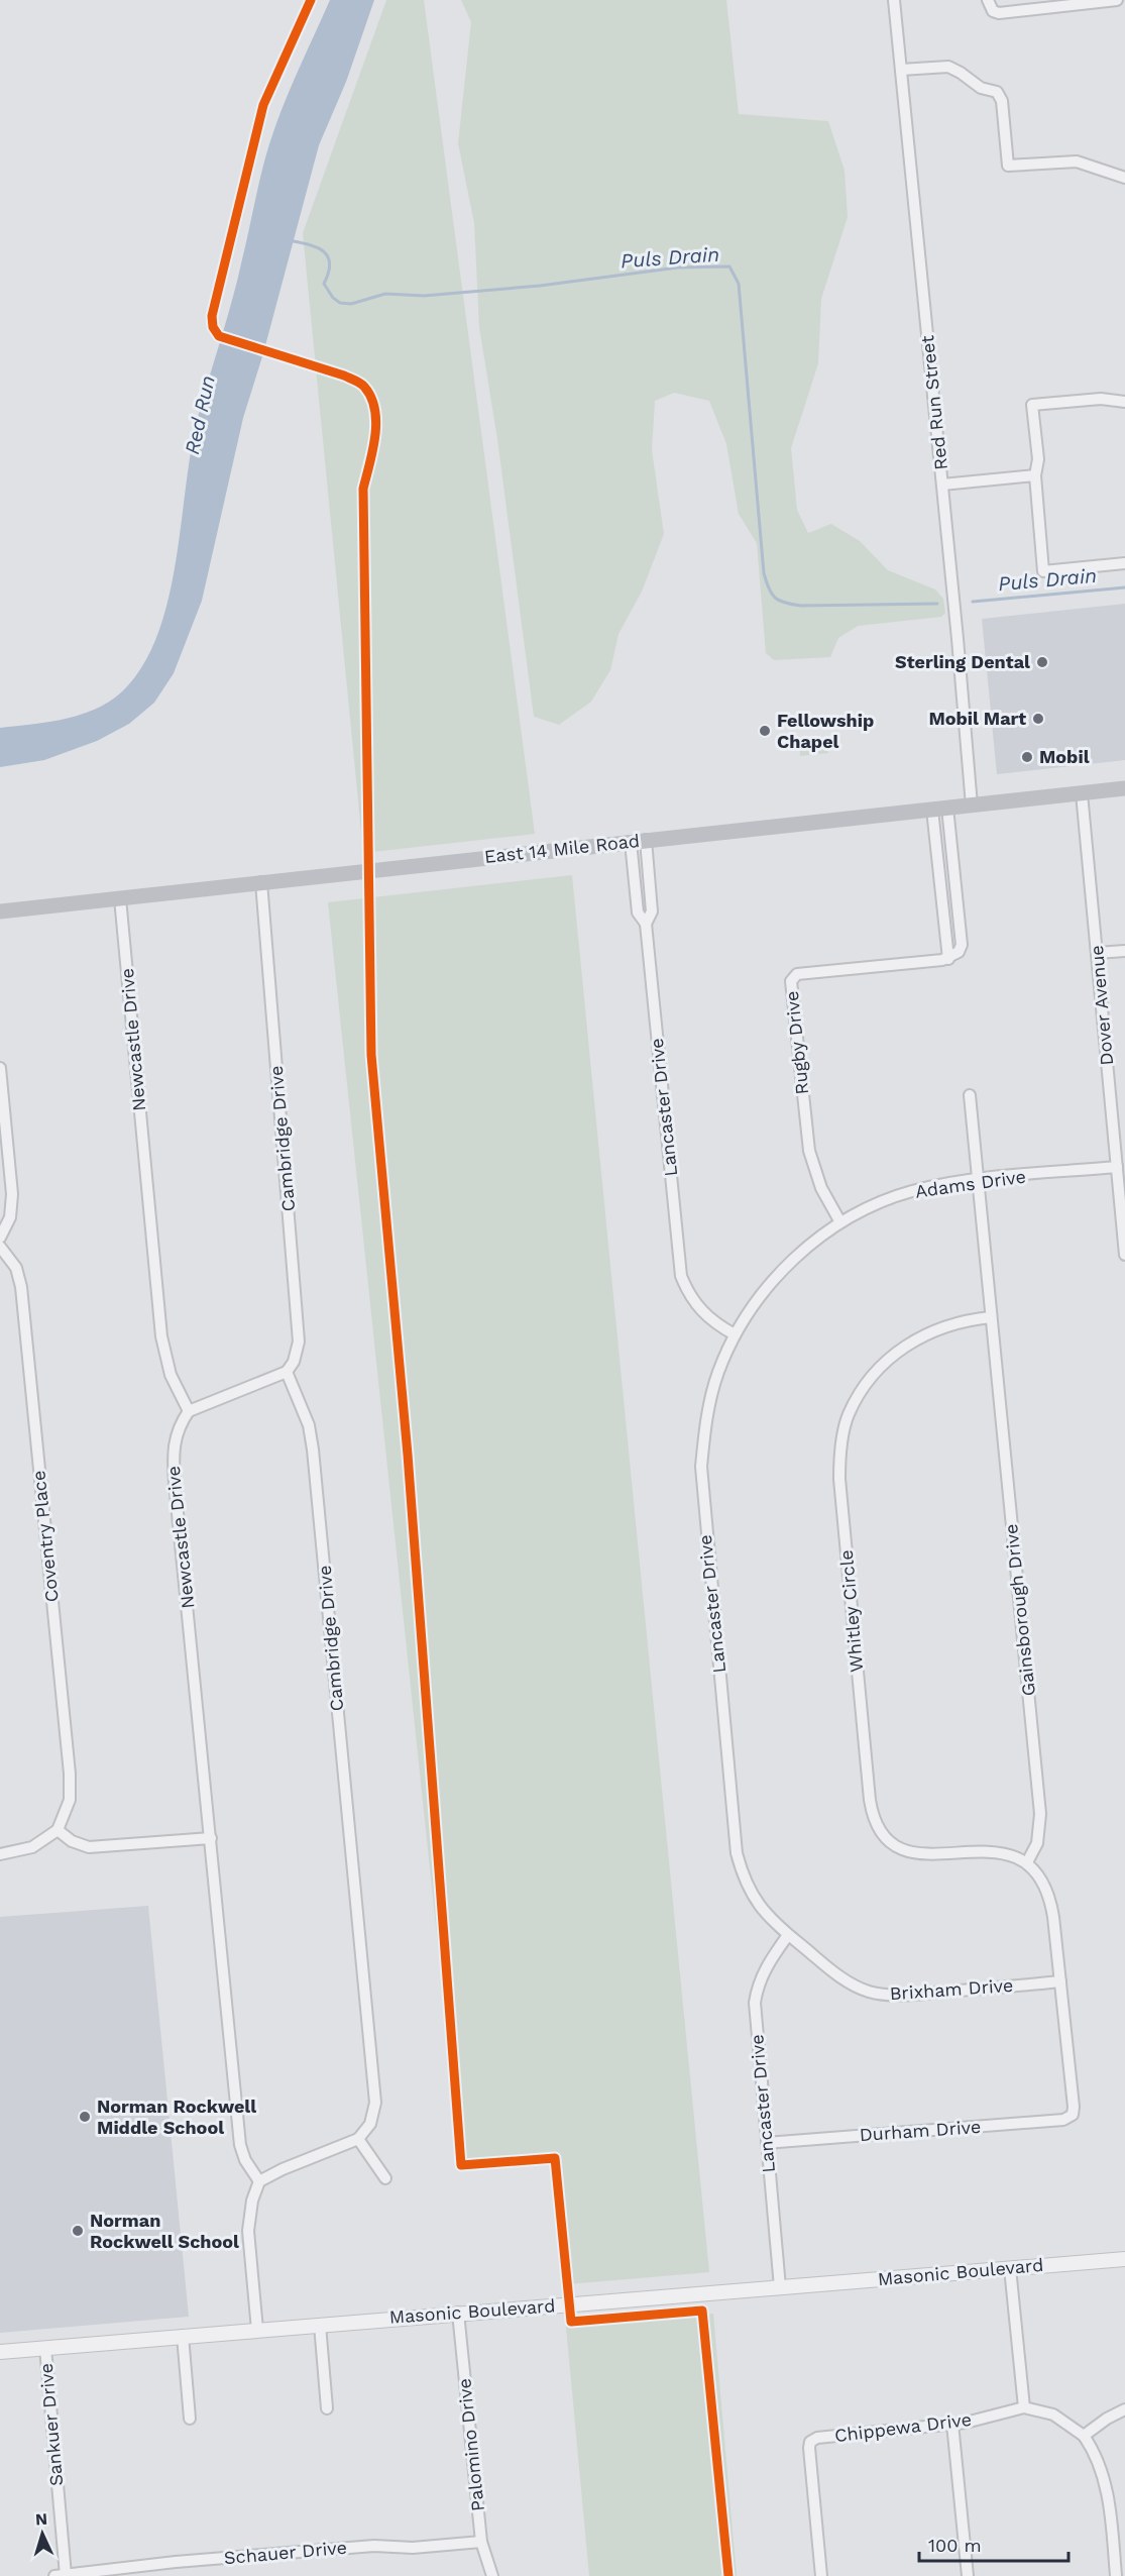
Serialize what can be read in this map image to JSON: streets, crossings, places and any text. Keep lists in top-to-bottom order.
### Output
{
  "streets": {
    "main road": ["East 14 Mile Road"],
    "street": [
      "Red Run Street",
      "Dover Avenue",
      "Newcastle Drive",
      "Rugby Drive",
      "Lancaster Drive",
      "Cambridge Drive",
      "Adams Drive",
      "Coventry Place",
      "Gainsborough Drive",
      "Whitley Circle",
      "Brixham Drive",
      "Durham Drive",
      "Masonic Boulevard",
      "Sankuer Drive",
      "Chippewa Drive",
      "Palomino Drive",
      "Schauer Drive"
    ]
  },
  "crossings": [
    ["Red Run Street", "East 14 Mile Road"],
    ["East 14 Mile Road", "Dover Avenue"],
    ["East 14 Mile Road", "Newcastle Drive"],
    ["East 14 Mile Road", "Rugby Drive"],
    ["East 14 Mile Road", "Lancaster Drive"],
    ["East 14 Mile Road", "Cambridge Drive"],
    ["Dover Avenue", "Adams Drive"],
    ["Rugby Drive", "Adams Drive"],
    ["Lancaster Drive", "Adams Drive"],
    ["Lancaster Drive", "Brixham Drive"],
    ["Lancaster Drive", "Durham Drive"],
    ["Lancaster Drive", "Masonic Boulevard"],
    ["Adams Drive", "Gainsborough Drive"],
    ["Gainsborough Drive", "Whitley Circle"],
    ["Brixham Drive", "Durham Drive"],
    ["Masonic Boulevard", "Sankuer Drive"],
    ["Masonic Boulevard", "Palomino Drive"],
    ["Sankuer Drive", "Schauer Drive"],
    ["Palomino Drive", "Schauer Drive"]
  ],
  "water": ["Puls Drain", "Red Run"],
  "places": [
    "Sterling Dental",
    "Mobil Mart",
    "Fellowship Chapel",
    "Mobil",
    "Norman Rockwell Middle School",
    "Norman Rockwell School"
  ],
  "scale_bar": "100 m",
  "north": "top"
}
